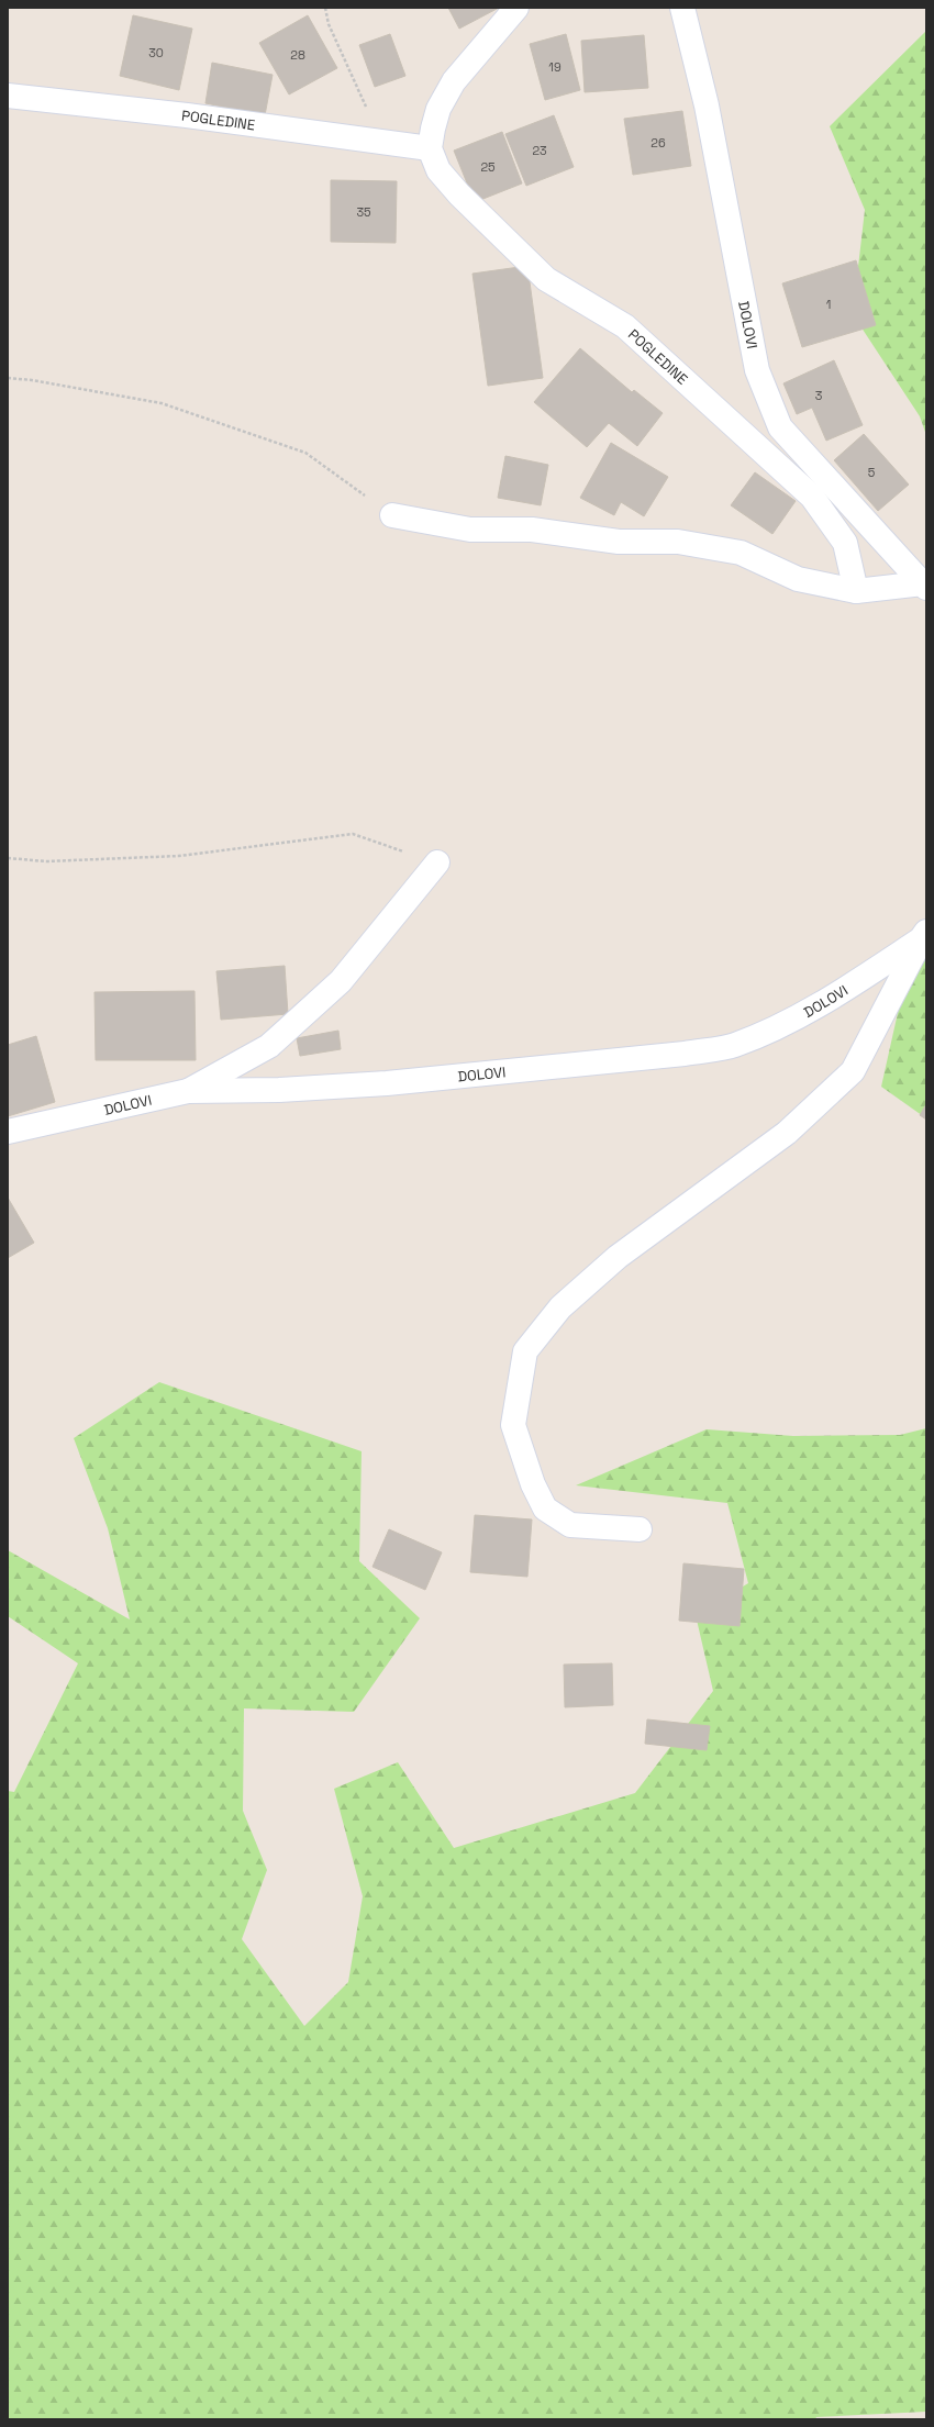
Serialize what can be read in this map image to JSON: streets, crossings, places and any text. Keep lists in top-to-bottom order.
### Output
{
  "streets": {
    "street": ["POGLEDINE", "DOLOVI"]
  },
  "house_numbers": [
    "30",
    "28",
    "19",
    "26",
    "23",
    "25",
    "35",
    "1",
    "3",
    "5"
  ]
}
